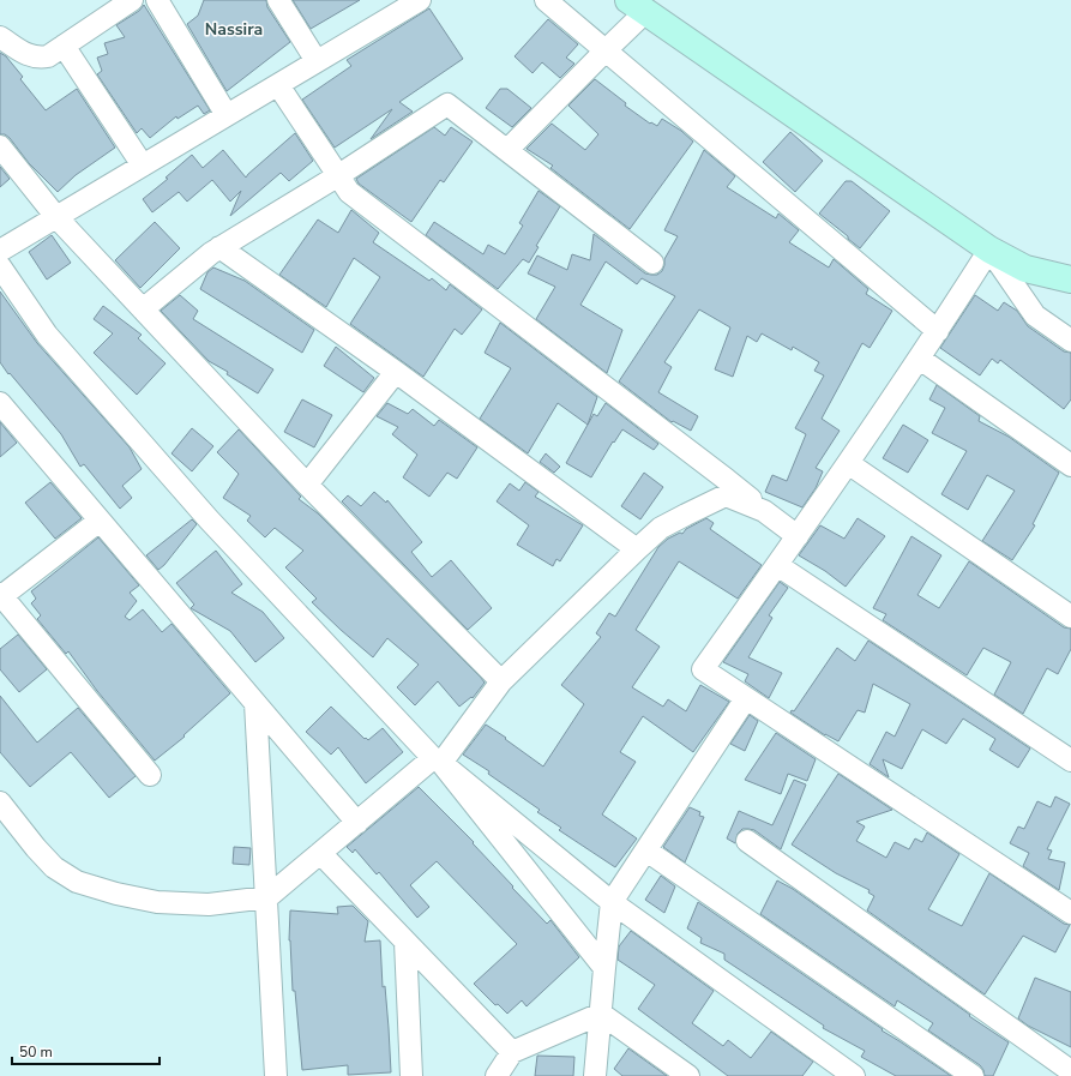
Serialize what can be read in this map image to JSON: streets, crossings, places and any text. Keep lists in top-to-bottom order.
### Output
{
  "districts": ["Nassira"],
  "scale_bar": "50 m"
}
